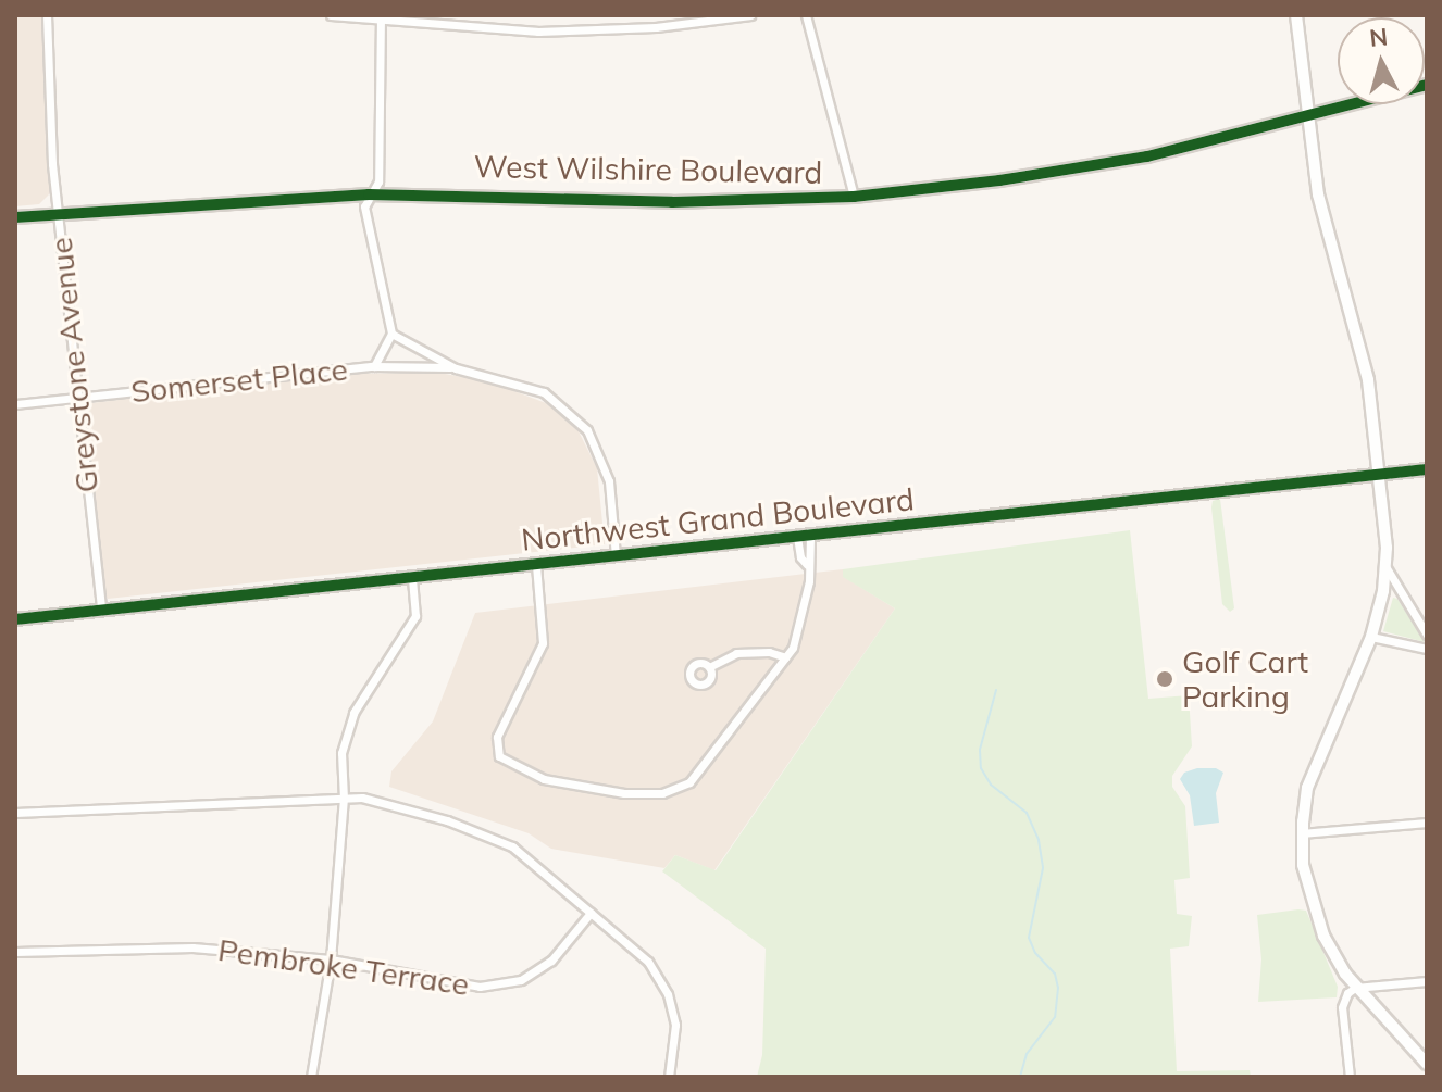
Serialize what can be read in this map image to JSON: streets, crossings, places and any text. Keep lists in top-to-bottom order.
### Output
{
  "streets": {
    "street": [
      "West Wilshire Boulevard",
      "Greystone Avenue",
      "Somerset Place",
      "Northwest Grand Boulevard",
      "Pembroke Terrace"
    ]
  },
  "crossings": [
    ["West Wilshire Boulevard", "Greystone Avenue"],
    ["Greystone Avenue", "Somerset Place"],
    ["Greystone Avenue", "Northwest Grand Boulevard"]
  ],
  "places": ["Golf Cart Parking"],
  "north": "top"
}
